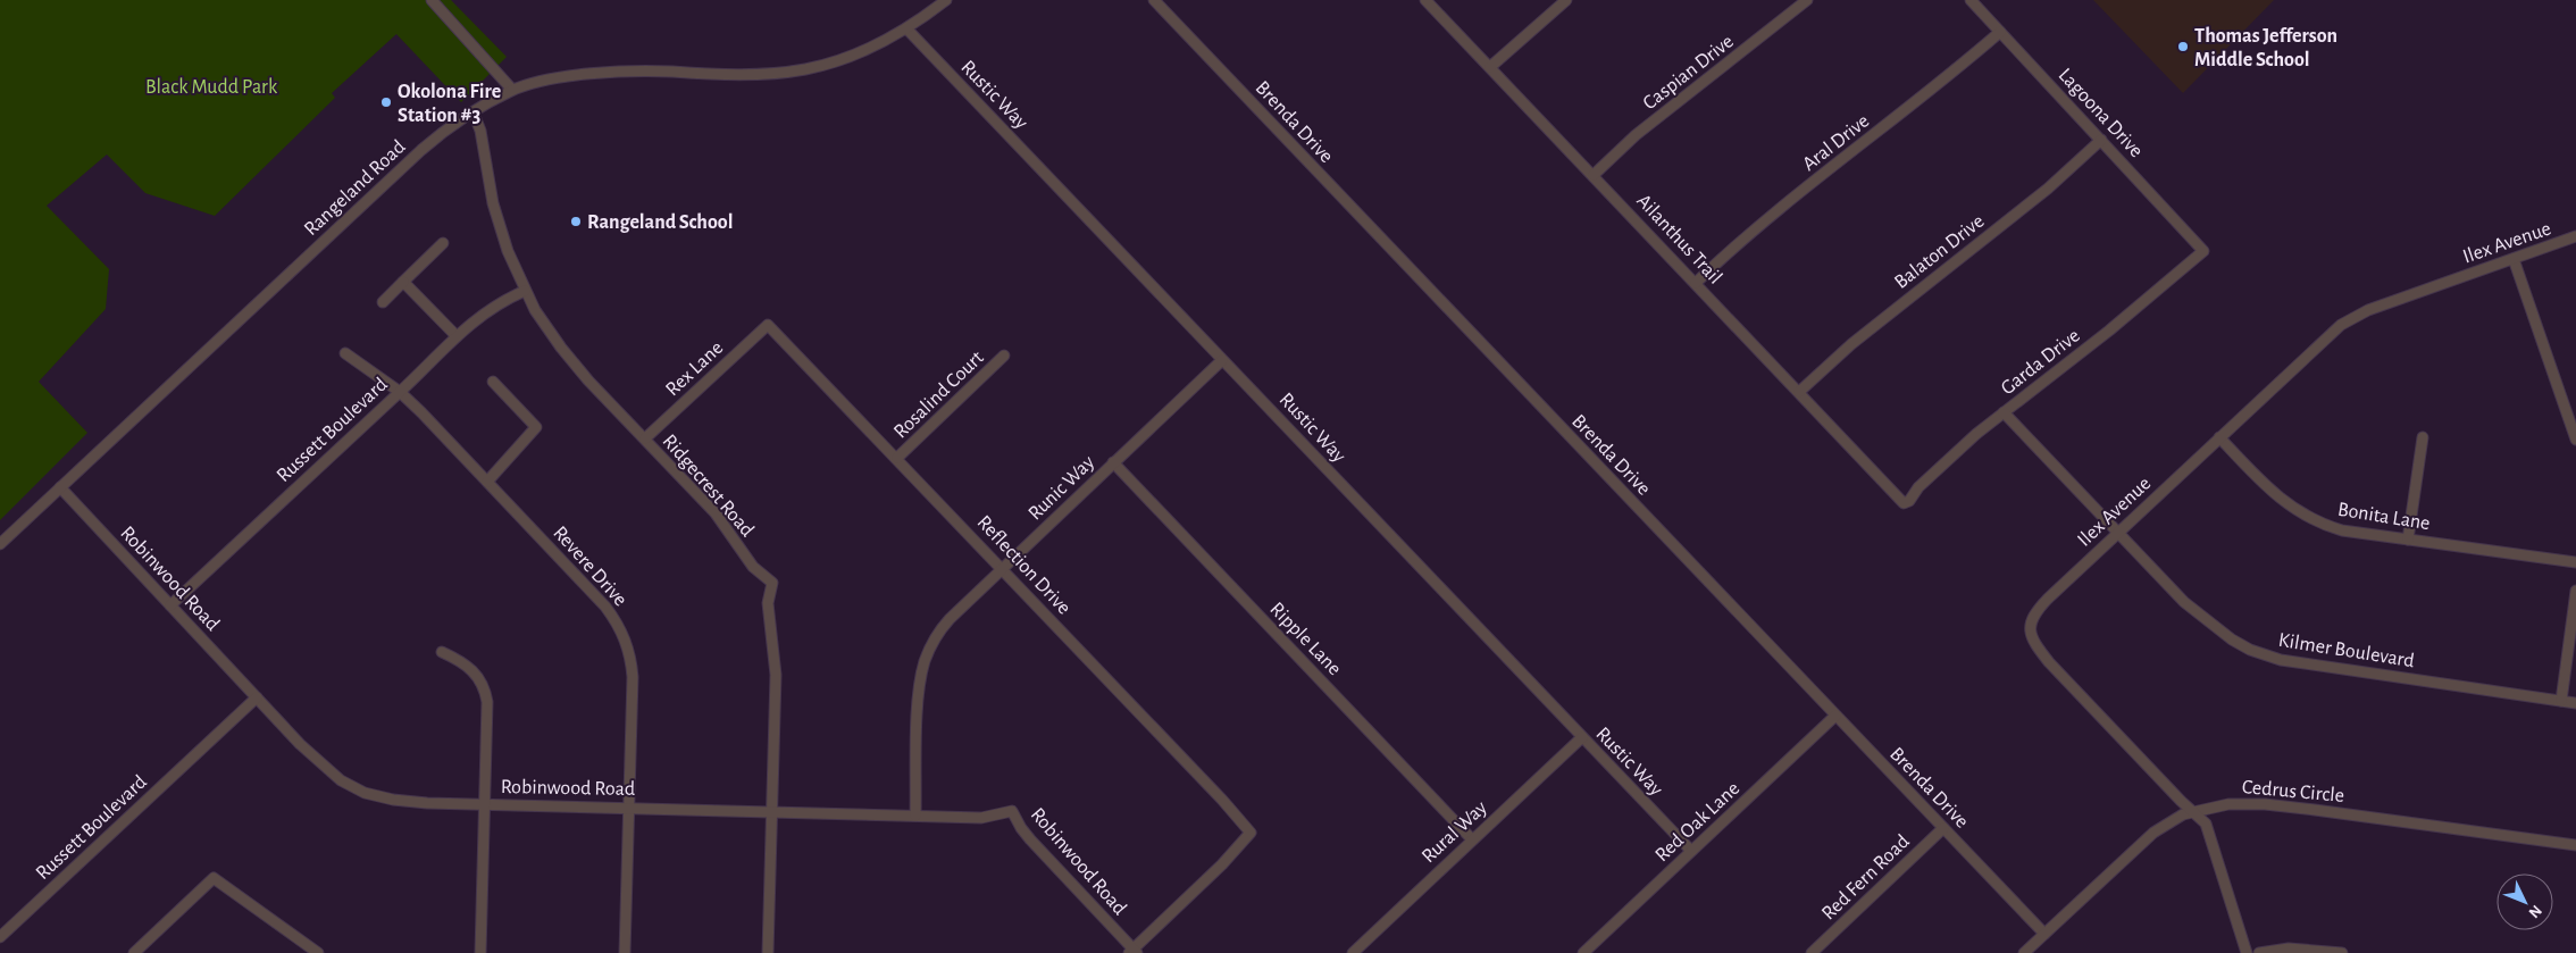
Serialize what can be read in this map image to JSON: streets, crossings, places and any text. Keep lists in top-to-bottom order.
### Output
{
  "streets": {
    "street": [
      "Caspian Drive",
      "Rustic Way",
      "Lagoona Drive",
      "Brenda Drive",
      "Aral Drive",
      "Rangeland Road",
      "Ailanthus Trail",
      "Ilex Avenue",
      "Balaton Drive",
      "Garda Drive",
      "Rex Lane",
      "Rosalind Court",
      "Russett Boulevard",
      "Ridgecrest Road",
      "Runic Way",
      "Bonita Lane",
      "Reflection Drive",
      "Revere Drive",
      "Robinwood Road",
      "Ripple Lane",
      "Kilmer Boulevard",
      "Cedrus Circle",
      "Red Oak Lane",
      "Rural Way",
      "Red Fern Road"
    ]
  },
  "crossings": [
    ["Caspian Drive", "Ailanthus Trail"],
    ["Rustic Way", "Rangeland Road"],
    ["Rustic Way", "Runic Way"],
    ["Rustic Way", "Red Oak Lane"],
    ["Rustic Way", "Rural Way"],
    ["Lagoona Drive", "Aral Drive"],
    ["Lagoona Drive", "Balaton Drive"],
    ["Lagoona Drive", "Garda Drive"],
    ["Brenda Drive", "Cedrus Circle"],
    ["Brenda Drive", "Red Oak Lane"],
    ["Brenda Drive", "Red Fern Road"],
    ["Aral Drive", "Ailanthus Trail"],
    ["Rangeland Road", "Ridgecrest Road"],
    ["Rangeland Road", "Robinwood Road"],
    ["Ailanthus Trail", "Balaton Drive"],
    ["Ailanthus Trail", "Garda Drive"],
    ["Ilex Avenue", "Bonita Lane"],
    ["Ilex Avenue", "Kilmer Boulevard"],
    ["Ilex Avenue", "Cedrus Circle"],
    ["Garda Drive", "Kilmer Boulevard"],
    ["Rex Lane", "Ridgecrest Road"],
    ["Rex Lane", "Reflection Drive"],
    ["Rosalind Court", "Reflection Drive"],
    ["Russett Boulevard", "Ridgecrest Road"],
    ["Russett Boulevard", "Revere Drive"],
    ["Russett Boulevard", "Robinwood Road"],
    ["Ridgecrest Road", "Robinwood Road"],
    ["Runic Way", "Reflection Drive"],
    ["Runic Way", "Robinwood Road"],
    ["Runic Way", "Ripple Lane"],
    ["Reflection Drive", "Robinwood Road"],
    ["Revere Drive", "Robinwood Road"],
    ["Ripple Lane", "Rural Way"]
  ],
  "parks": ["Black Mudd Park"],
  "places": ["Thomas Jefferson Middle School", "Okolona Fire Station #3", "Rangeland School"],
  "north": "bottom right"
}
